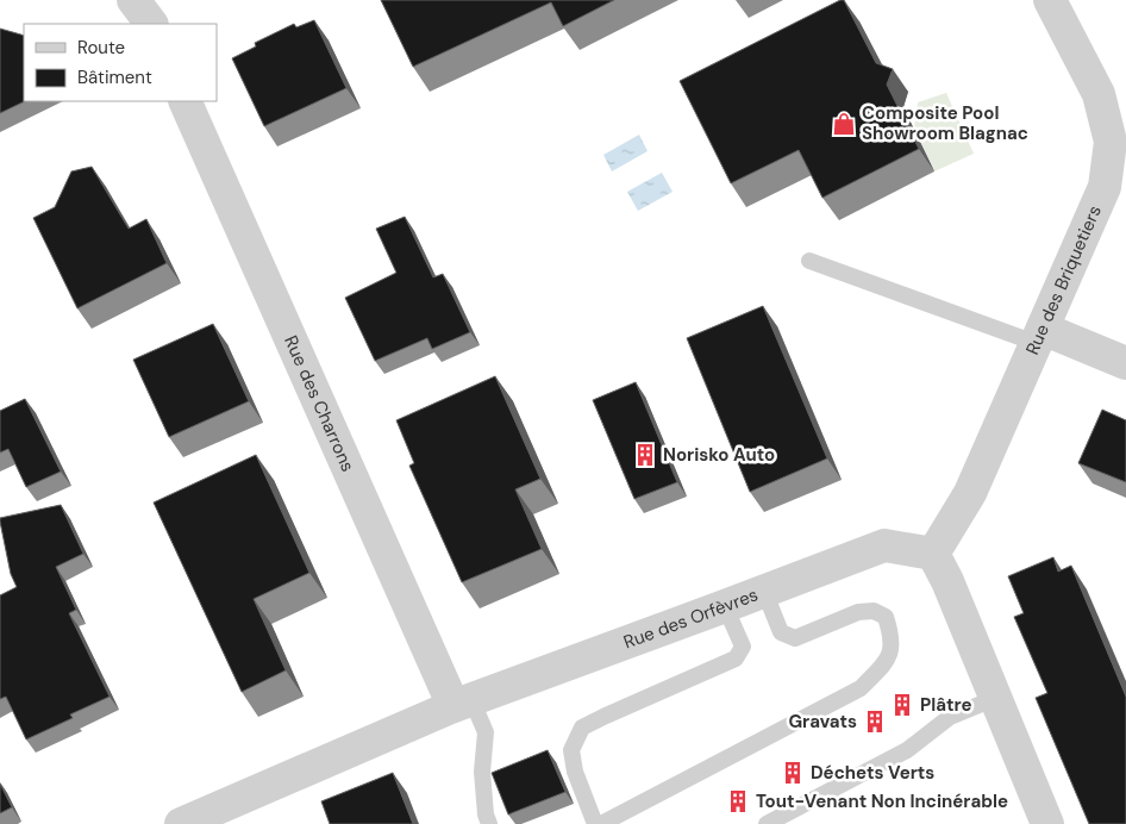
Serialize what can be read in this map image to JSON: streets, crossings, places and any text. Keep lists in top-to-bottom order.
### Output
{
  "streets": {
    "street": ["Rue des Briquetiers", "Rue des Charrons", "Rue des Orfèvres"]
  },
  "crossings": [
    ["Rue des Briquetiers", "Rue des Orfèvres"],
    ["Rue des Charrons", "Rue des Orfèvres"]
  ],
  "places": {
    "shop": ["Composite Pool Showroom Blagnac"],
    "building": [
      "Norisko Auto",
      "Plâtre",
      "Gravats",
      "Déchets Verts",
      "Tout-Venant Non Incinérable"
    ]
  },
  "legend": ["Route", "Bâtiment"]
}
